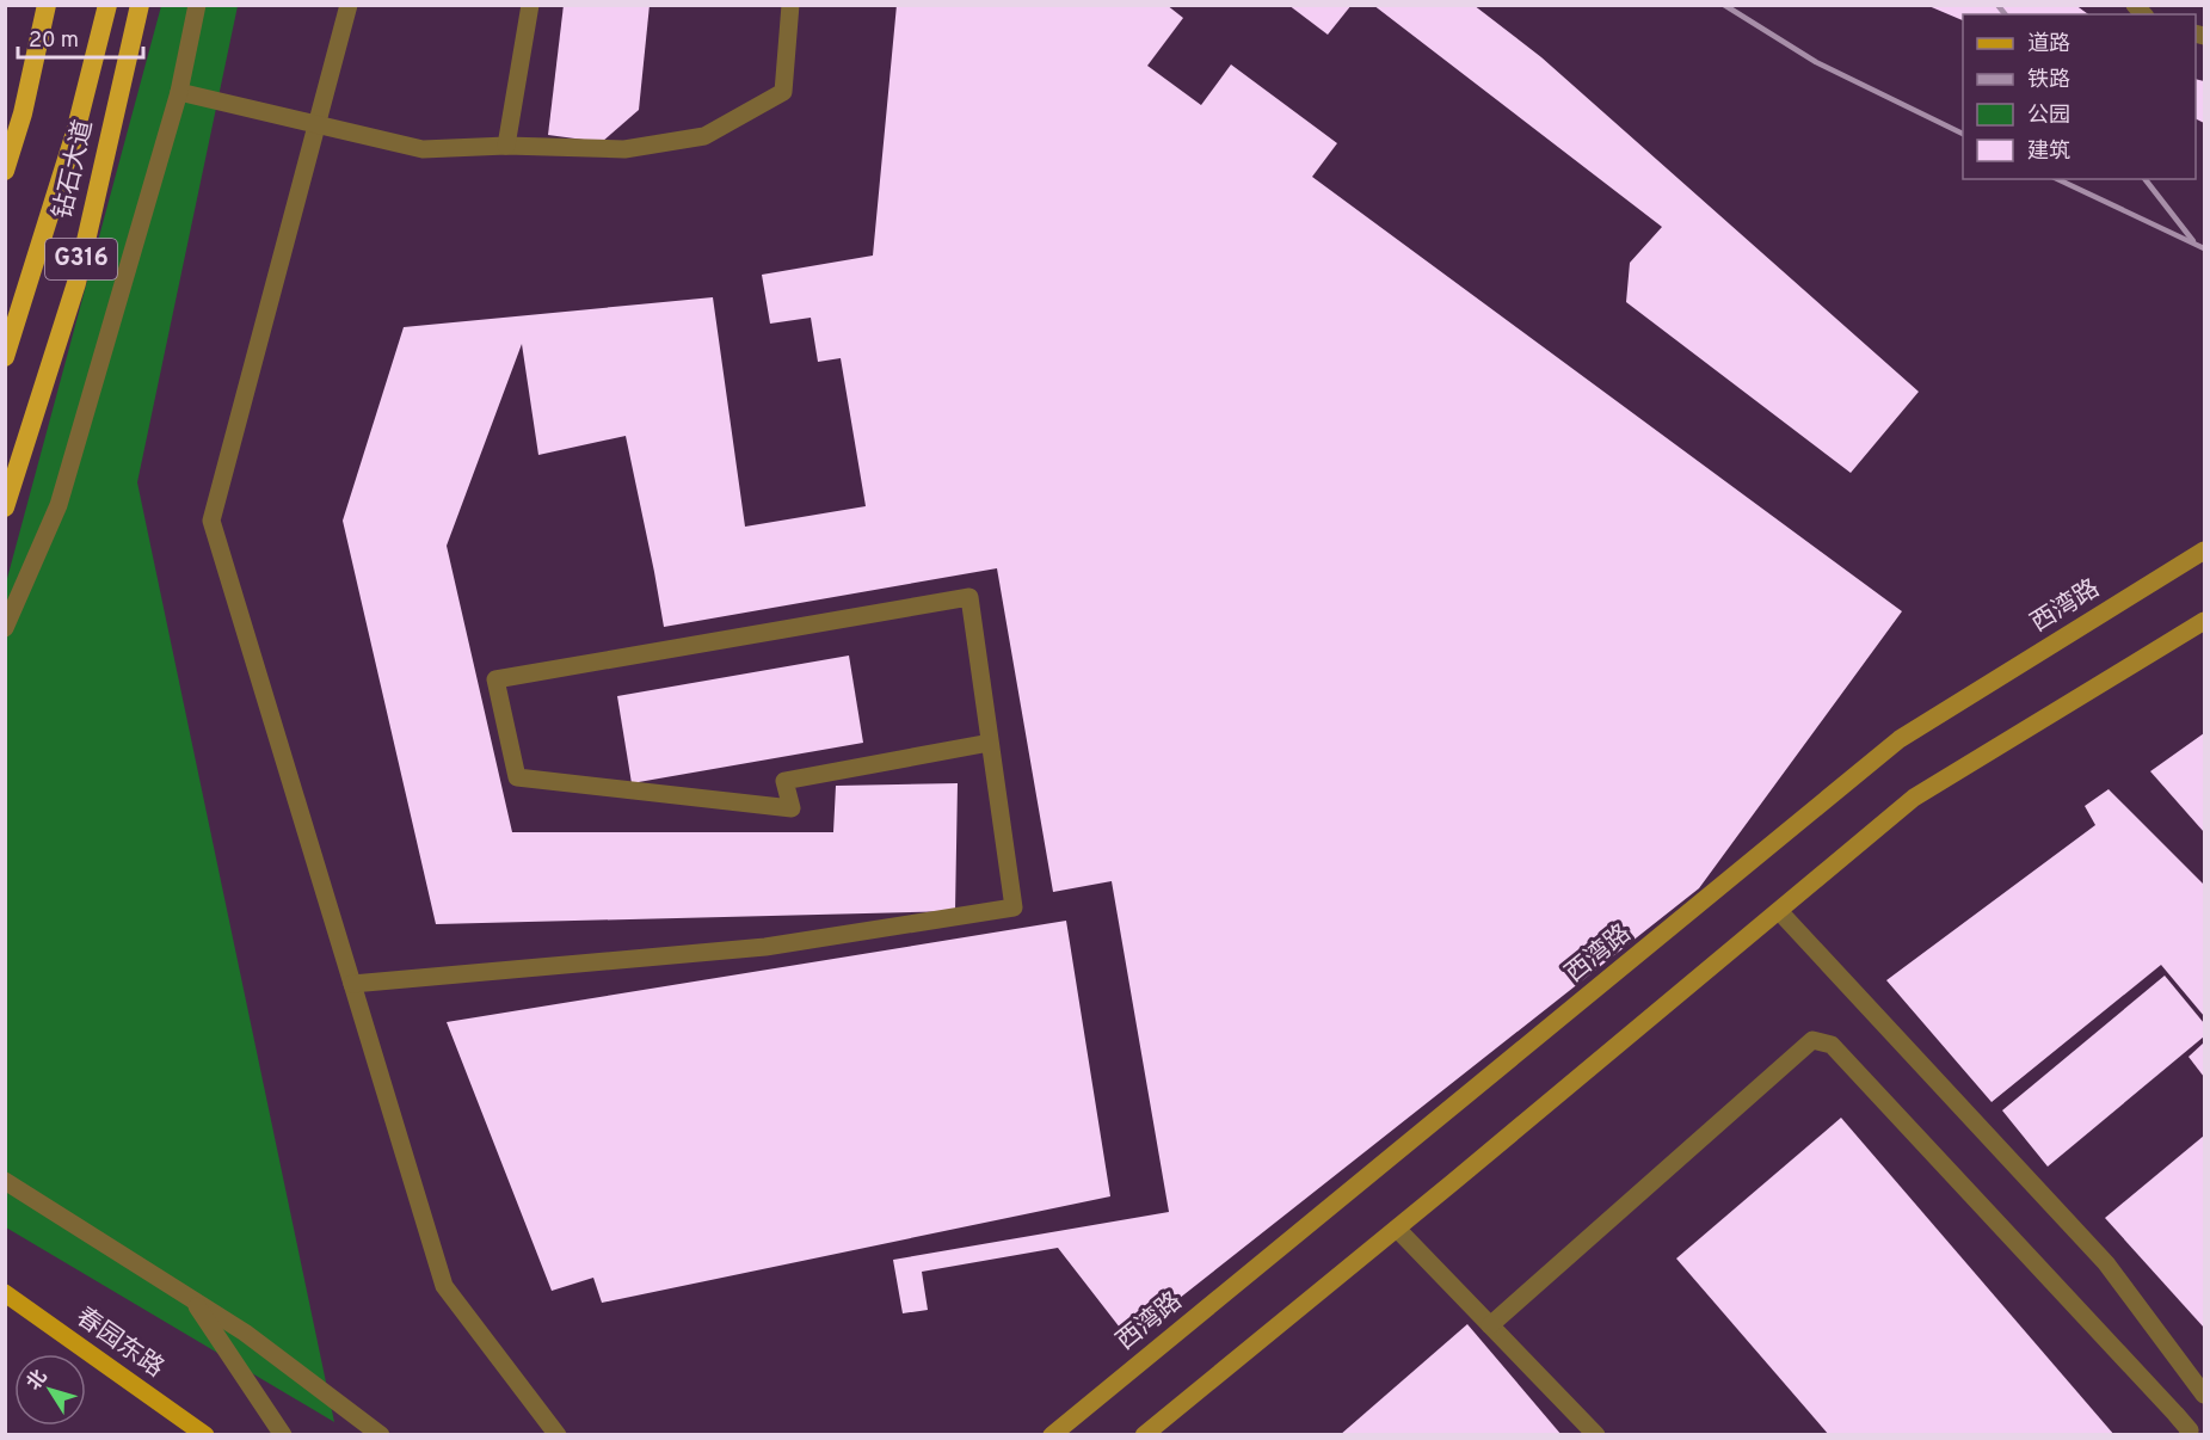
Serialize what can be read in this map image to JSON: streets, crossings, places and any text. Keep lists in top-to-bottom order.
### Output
{
  "streets": {
    "highway": ["钻石大道", "G316"],
    "main road": ["西湾路", "春园东路"]
  },
  "legend": [
    "道路",
    "铁路",
    "公园",
    "建筑"
  ],
  "scale_bar": "20 m",
  "north": "top left"
}
